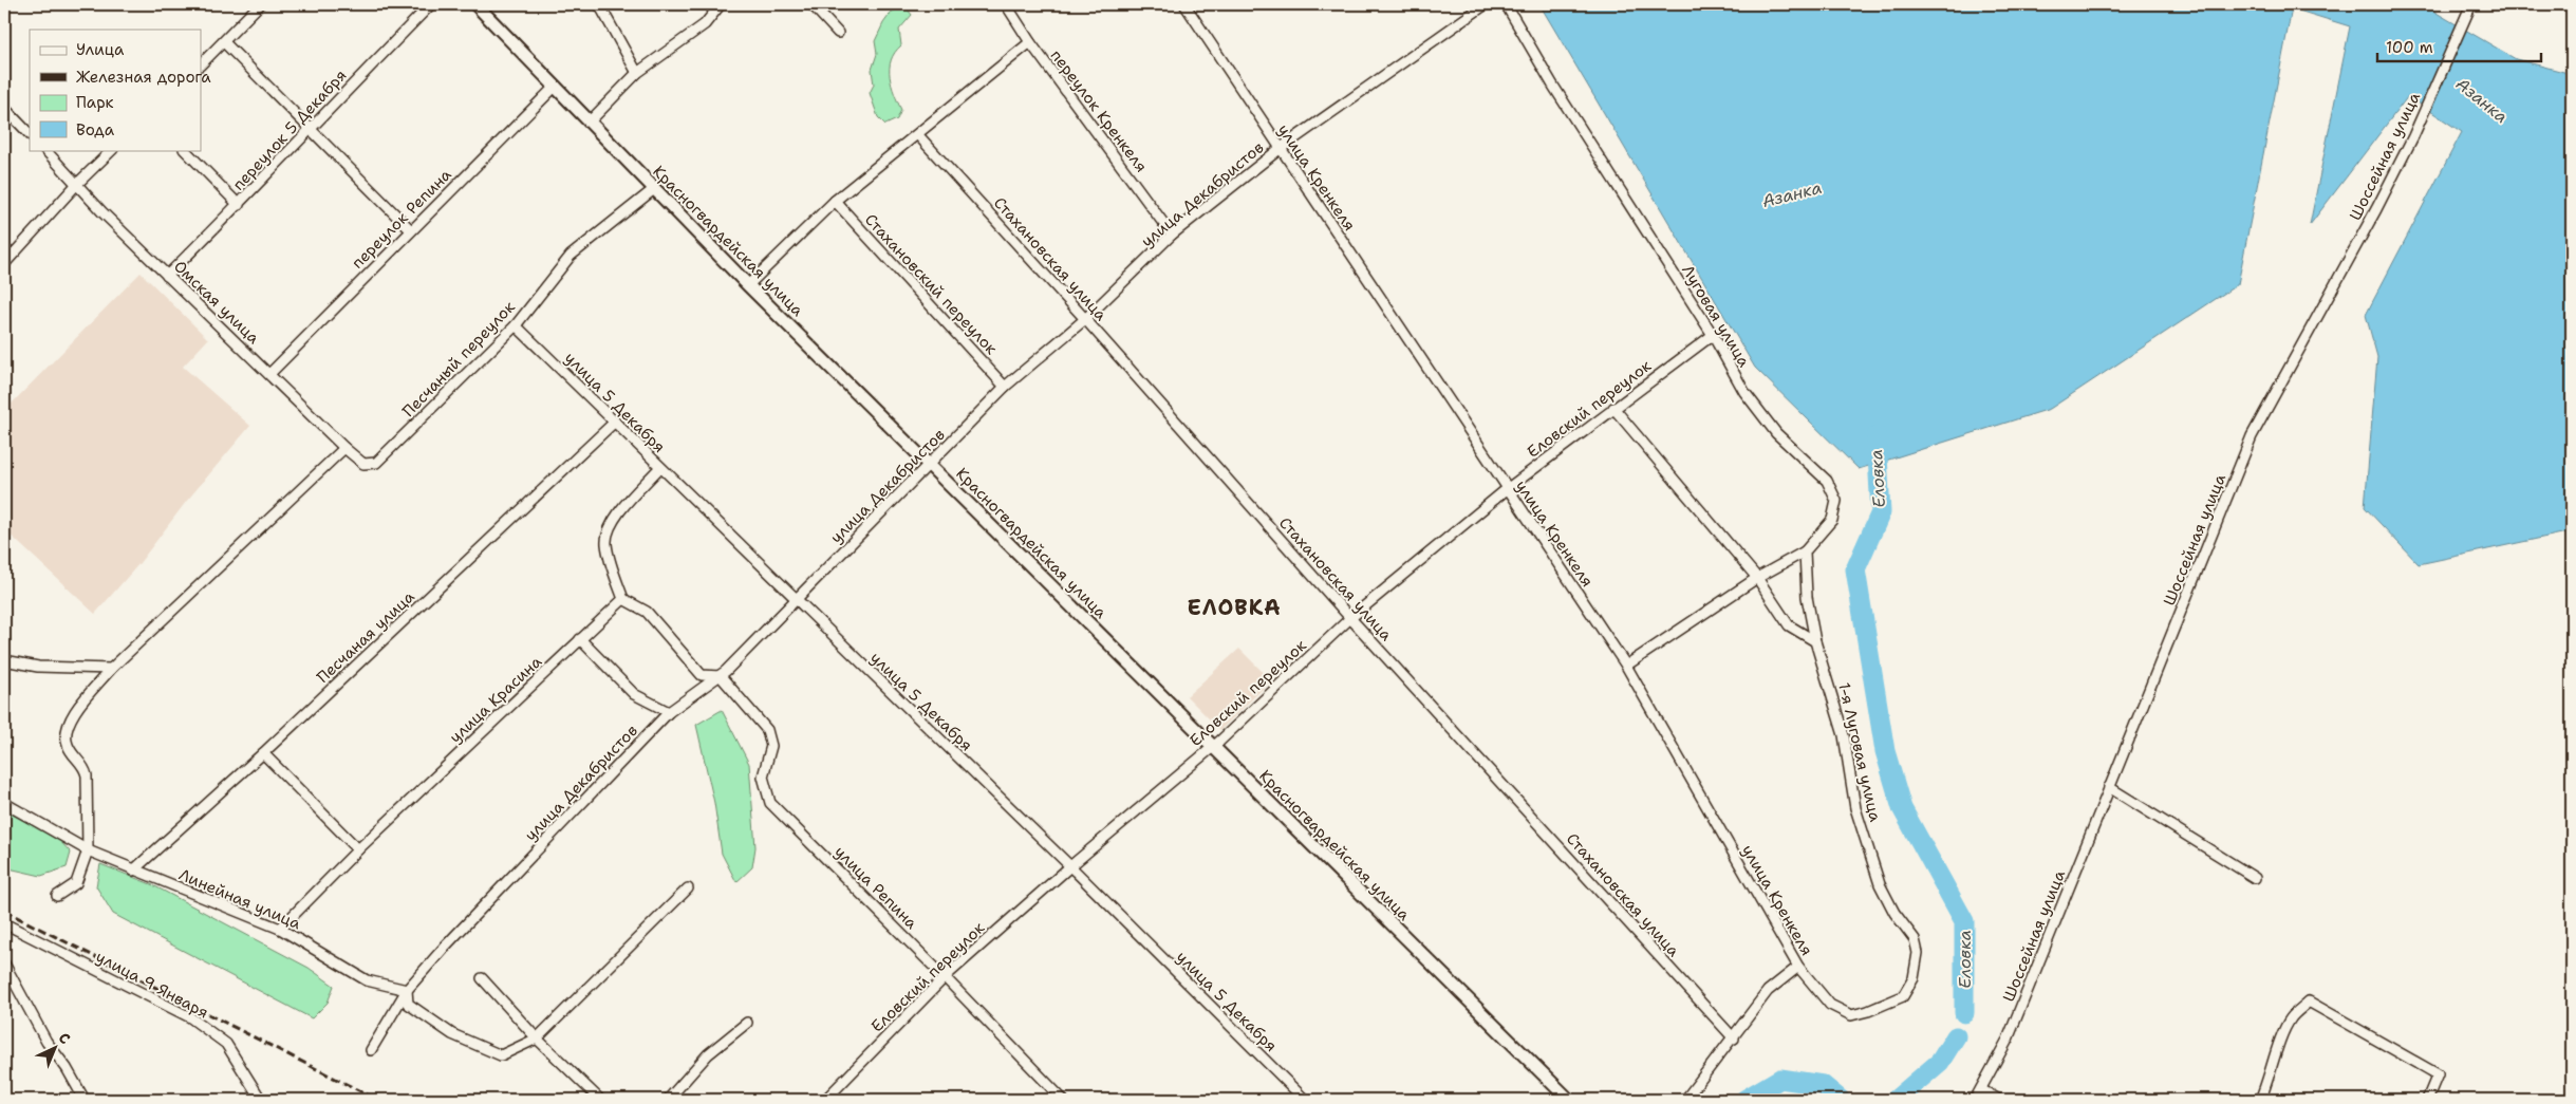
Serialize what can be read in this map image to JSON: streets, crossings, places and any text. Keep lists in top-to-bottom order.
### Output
{
  "streets": {
    "main road": ["Красногвардейская улица"],
    "street": [
      "переулок Кренкеля",
      "переулок 5 Декабря",
      "Шоссейная улица",
      "улица Кренкеля",
      "улица Декабристов",
      "переулок Репина",
      "Стахановская улица",
      "Стахановский переулок",
      "Омская улица",
      "Луговая улица",
      "Песчаный переулок",
      "улица 5 Декабря",
      "Еловский переулок",
      "Песчаная улица",
      "улица Красина",
      "1-я Луговая улица",
      "улица Репина",
      "Линейная улица",
      "улица 9 Января"
    ]
  },
  "crossings": [
    ["переулок Кренкеля", "улица Декабристов"],
    ["переулок 5 Декабря", "Омская улица"],
    ["улица Кренкеля", "улица Декабристов"],
    ["улица Кренкеля", "Еловский переулок"],
    ["улица Кренкеля", "1-я Луговая улица"],
    ["улица Декабристов", "Красногвардейская улица"],
    ["улица Декабристов", "Стахановская улица"],
    ["улица Декабристов", "Стахановский переулок"],
    ["улица Декабристов", "улица 5 Декабря"],
    ["улица Декабристов", "улица Репина"],
    ["улица Декабристов", "Линейная улица"],
    ["переулок Репина", "Красногвардейская улица"],
    ["переулок Репина", "Омская улица"],
    ["Красногвардейская улица", "Песчаный переулок"],
    ["Красногвардейская улица", "Еловский переулок"],
    ["Стахановская улица", "Еловский переулок"],
    ["Омская улица", "Песчаный переулок"],
    ["Луговая улица", "Еловский переулок"],
    ["Песчаный переулок", "улица 5 Декабря"],
    ["улица 5 Декабря", "Еловский переулок"],
    ["улица 5 Декабря", "Песчаная улица"],
    ["Еловский переулок", "улица Репина"],
    ["Песчаная улица", "Линейная улица"],
    ["улица Красина", "Линейная улица"]
  ],
  "districts": ["ЕЛОВКА"],
  "water": ["Азанка", "Еловка"],
  "legend": [
    "Улица",
    "Железная дорога",
    "Парк",
    "Вода"
  ],
  "scale_bar": "100 m",
  "north": "top right"
}
